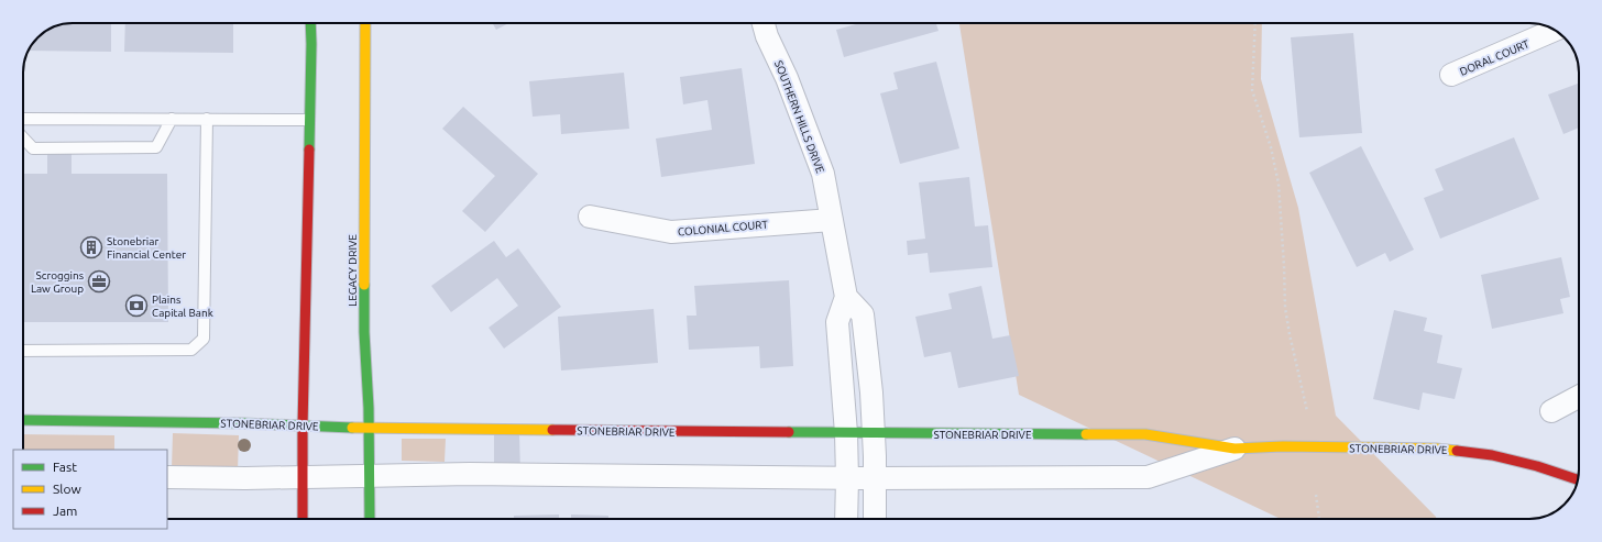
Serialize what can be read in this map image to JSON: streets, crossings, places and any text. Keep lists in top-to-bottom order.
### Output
{
  "streets": {
    "street": [
      "DORAL COURT",
      "SOUTHERN HILLS DRIVE",
      "COLONIAL COURT",
      "LEGACY DRIVE",
      "STONEBRIAR DRIVE"
    ]
  },
  "crossings": [
    ["SOUTHERN HILLS DRIVE", "COLONIAL COURT"],
    ["SOUTHERN HILLS DRIVE", "STONEBRIAR DRIVE"],
    ["LEGACY DRIVE", "STONEBRIAR DRIVE"]
  ],
  "places": {
    "building": ["Stonebriar Financial Center"],
    "office": ["Scroggins Law Group"],
    "bank": ["Plains Capital Bank"]
  },
  "legend": ["Fast", "Slow", "Jam"]
}
